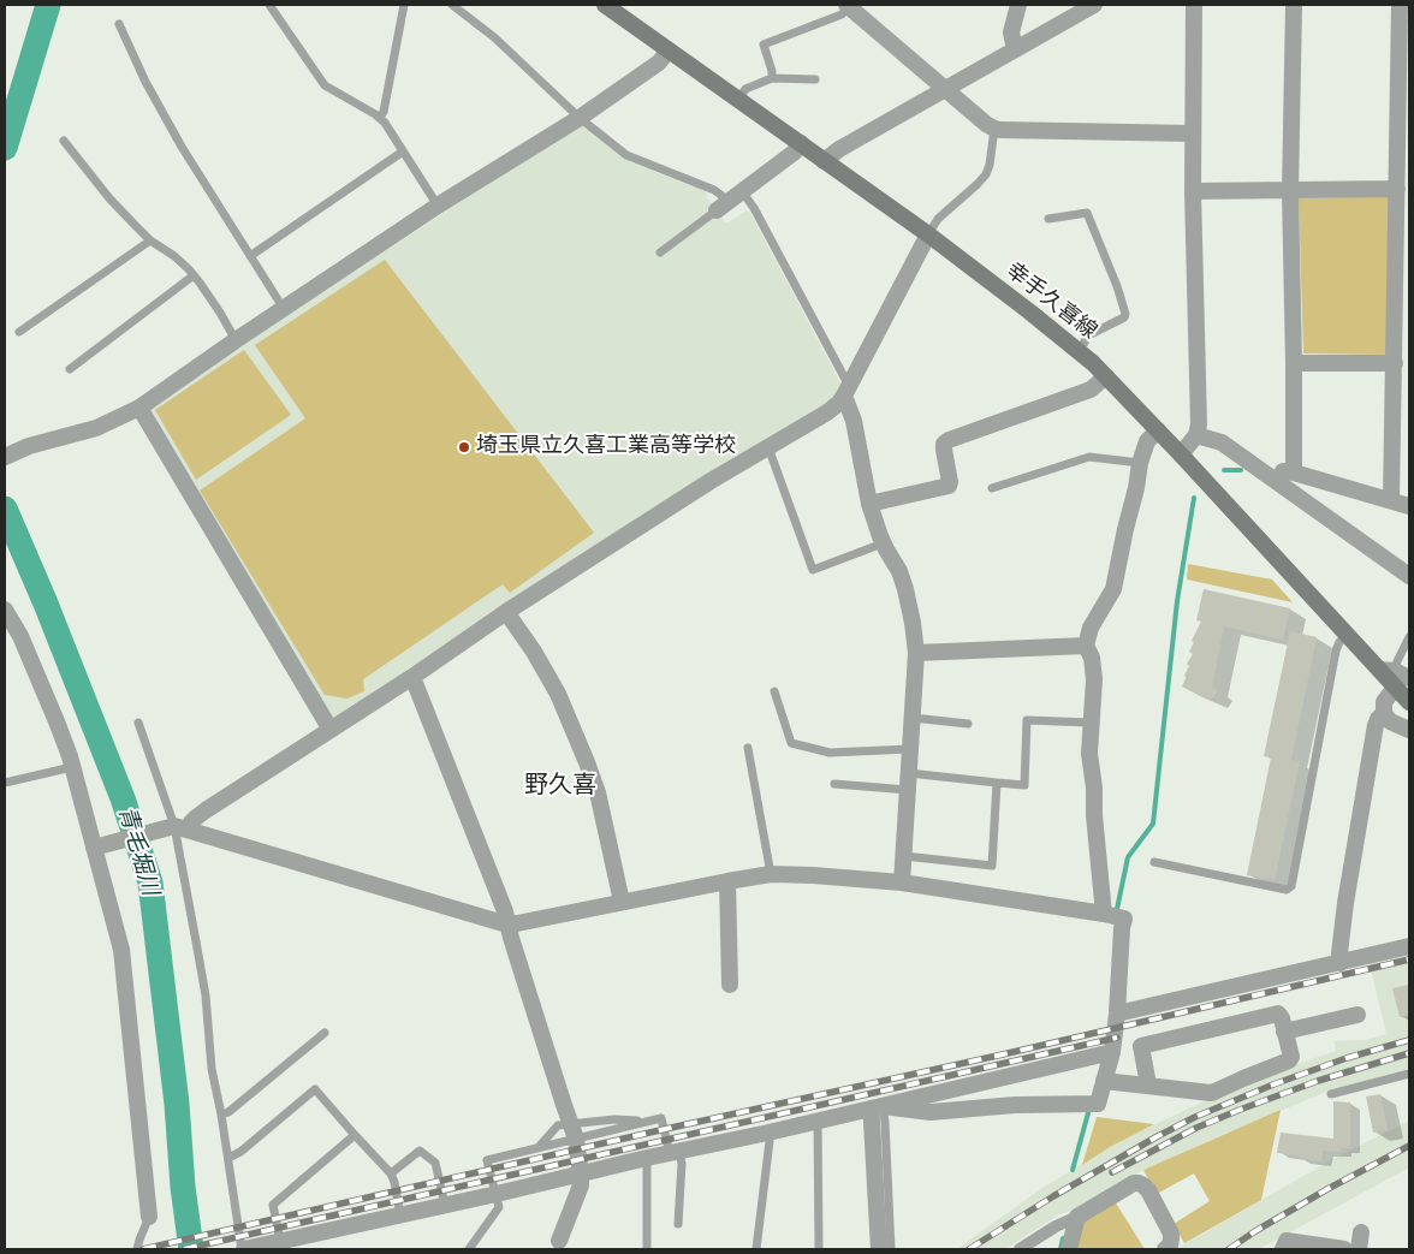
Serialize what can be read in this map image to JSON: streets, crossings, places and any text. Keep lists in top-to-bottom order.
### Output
{
  "streets": {
    "main road": ["幸手久喜線"]
  },
  "districts": ["野久喜"],
  "water": ["青毛堀川"],
  "places": ["埼玉県立久喜工業高等学校"]
}
